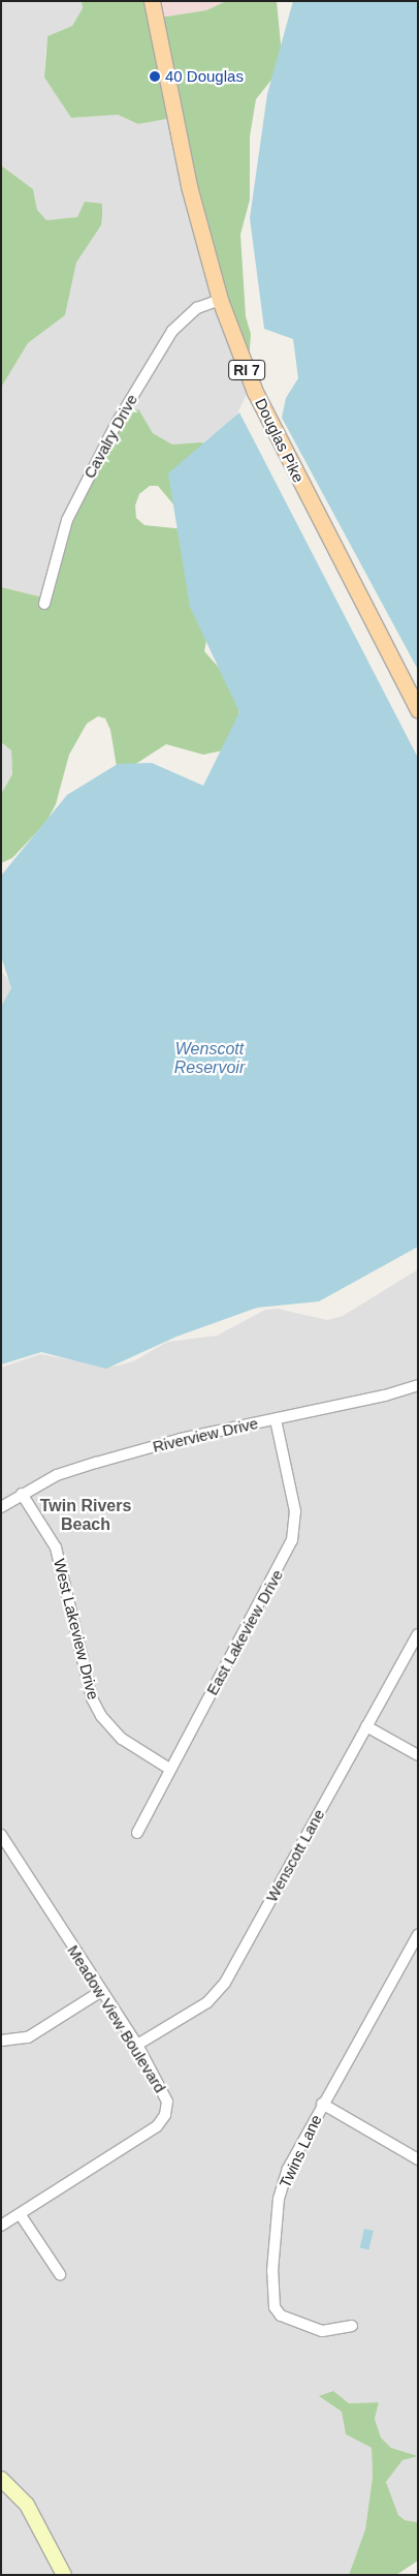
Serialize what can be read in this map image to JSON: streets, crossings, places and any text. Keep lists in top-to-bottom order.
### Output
{
  "streets": {
    "main road": ["RI 7", "Douglas Pike"],
    "street": [
      "Cavalry Drive",
      "Riverview Drive",
      "West Lakeview Drive",
      "East Lakeview Drive",
      "Wenscott Lane",
      "Meadow View Boulevard",
      "Twins Lane"
    ]
  },
  "crossings": [
    ["Cavalry Drive", "Douglas Pike"],
    ["Riverview Drive", "West Lakeview Drive"],
    ["Riverview Drive", "East Lakeview Drive"],
    ["West Lakeview Drive", "East Lakeview Drive"],
    ["Wenscott Lane", "Meadow View Boulevard"]
  ],
  "districts": ["Twin Rivers Beach"],
  "water": ["Wenscott Reservoir"],
  "places": ["40 Douglas"]
}
